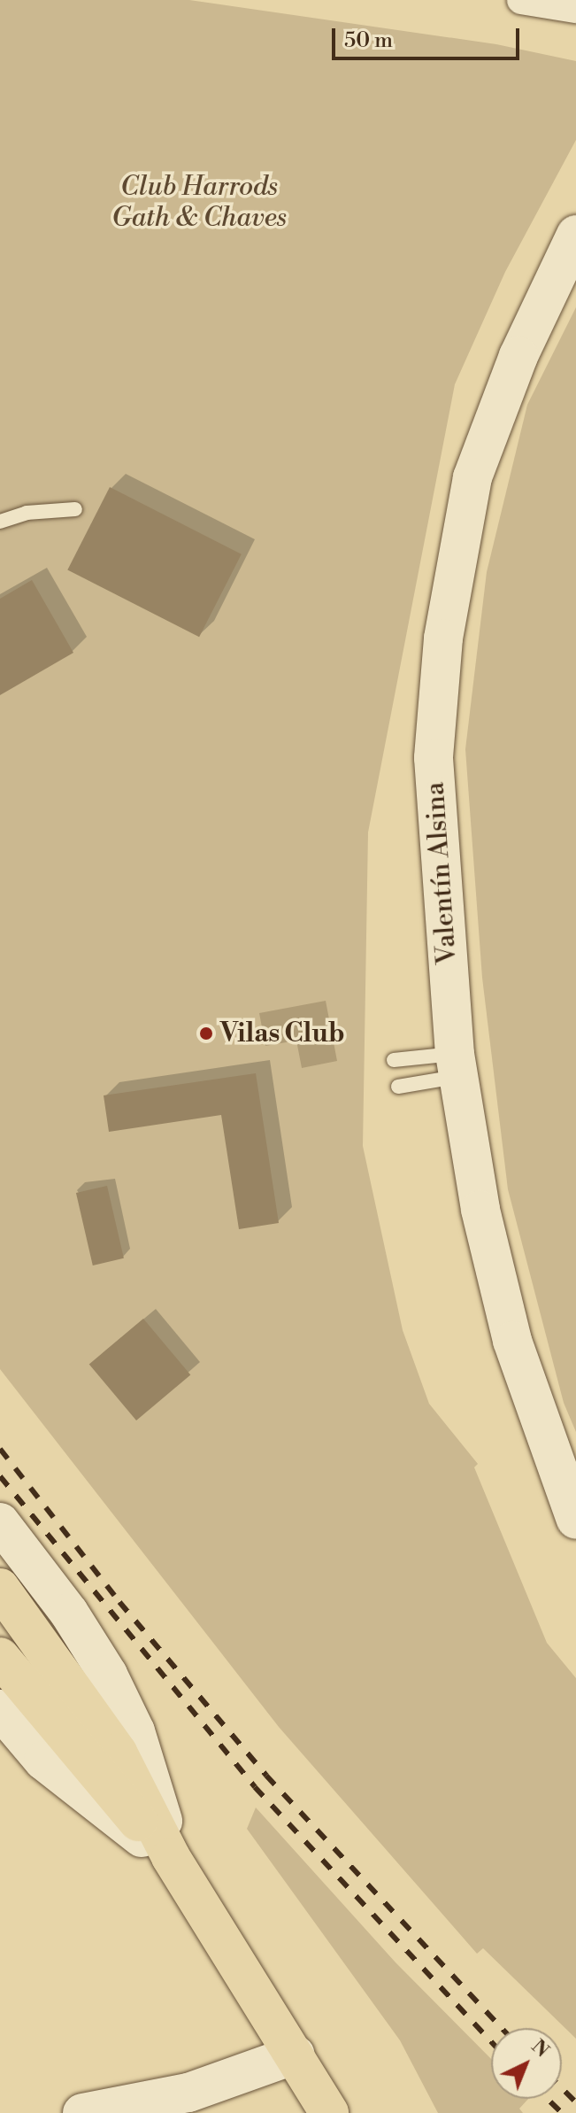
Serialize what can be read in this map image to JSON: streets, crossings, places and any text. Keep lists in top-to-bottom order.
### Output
{
  "streets": {
    "street": ["Valentín Alsina"]
  },
  "parks": ["Club Harrods Gath & Chaves"],
  "places": ["Vilas Club"],
  "scale_bar": "50 m",
  "north": "top right"
}
